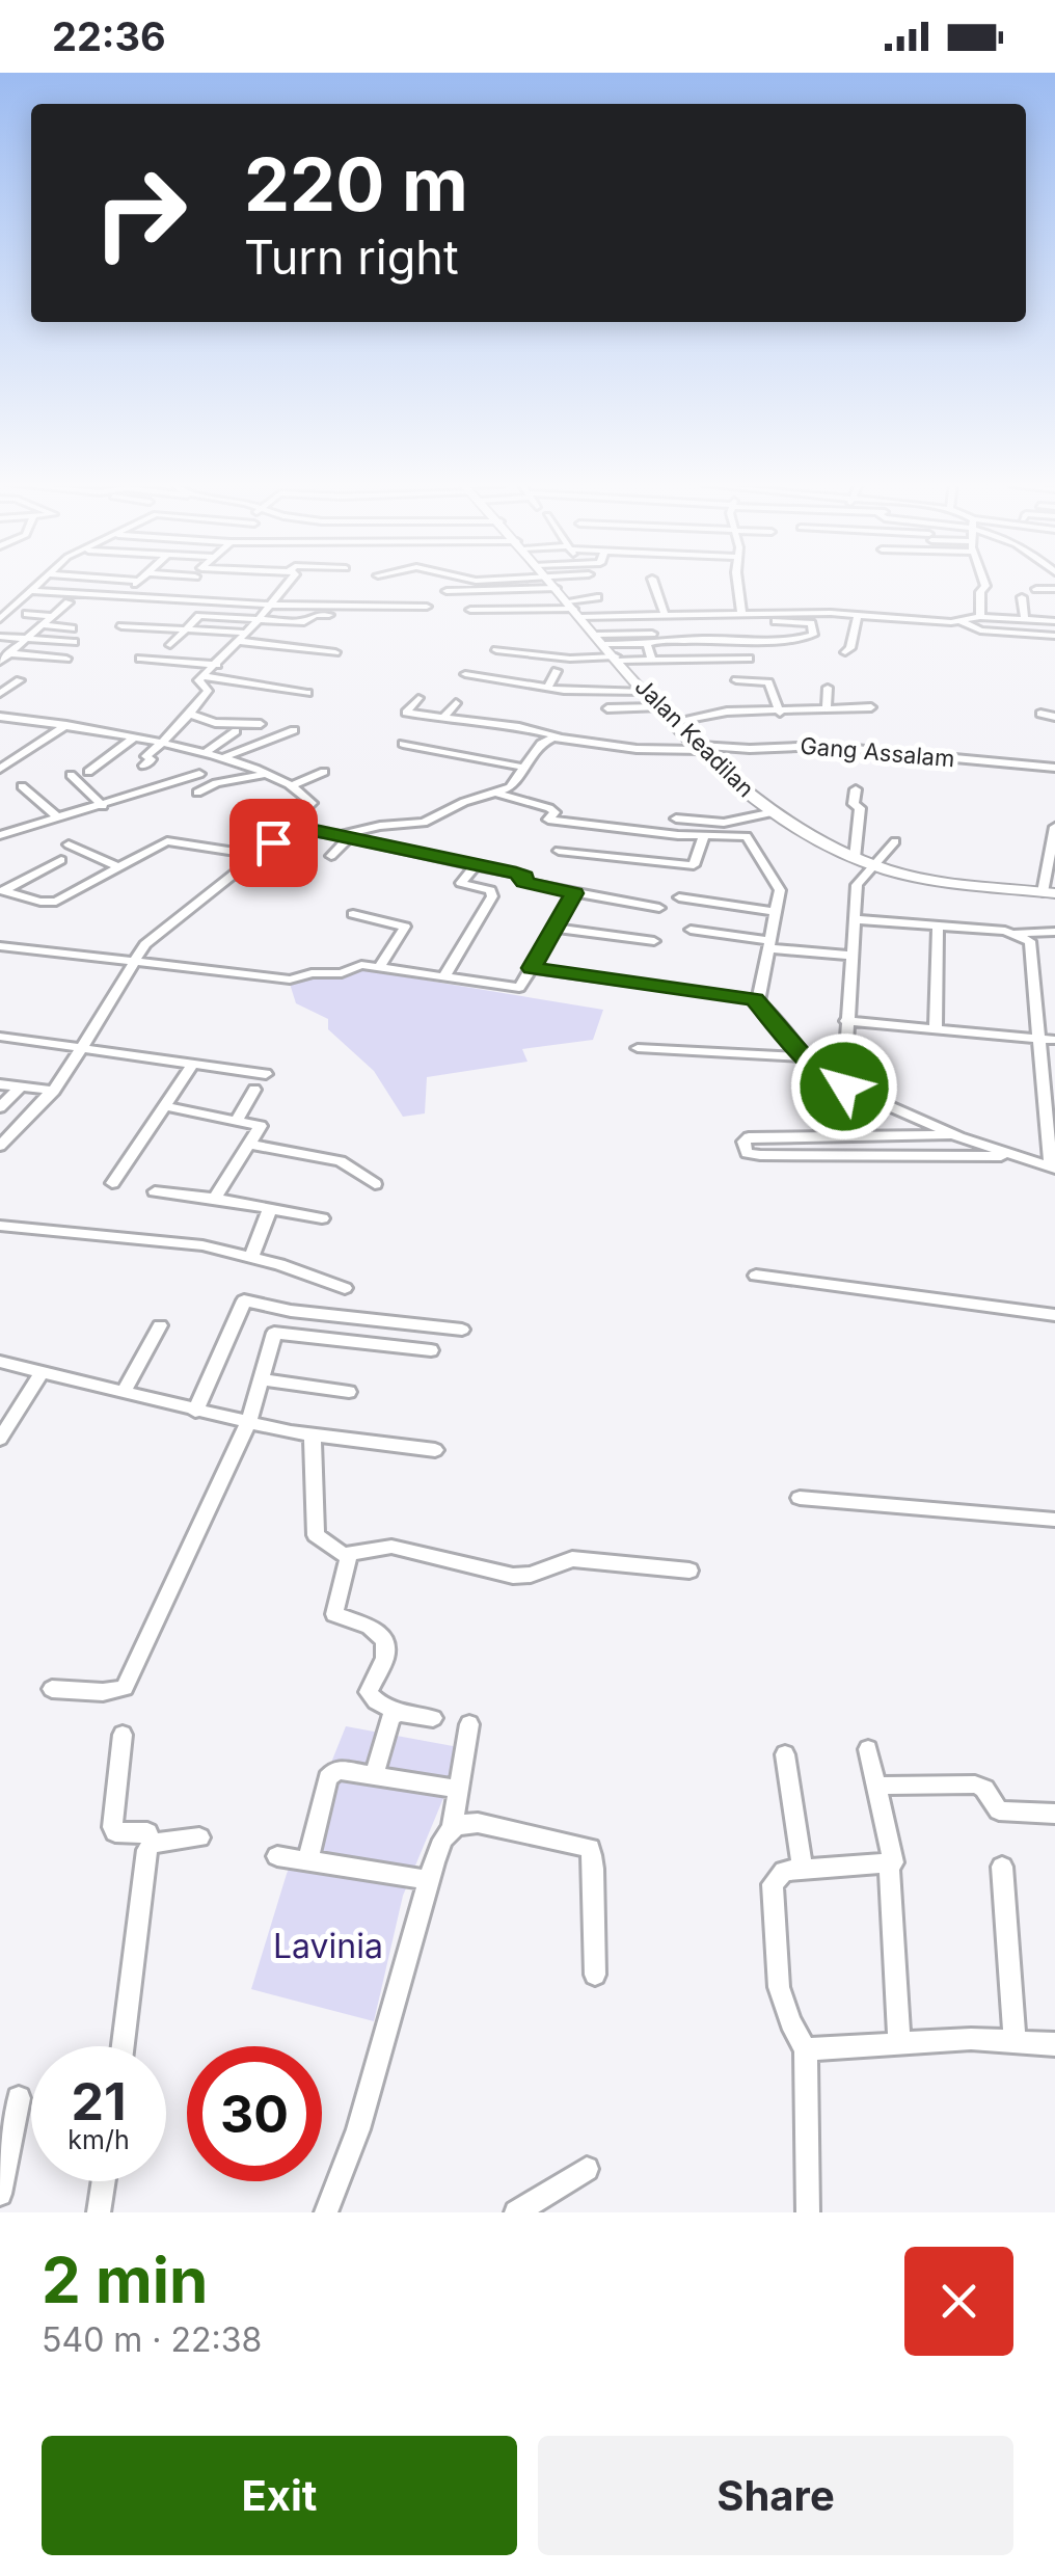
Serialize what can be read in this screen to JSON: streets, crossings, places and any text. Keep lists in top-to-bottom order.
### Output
{
  "streets": {
    "main road": ["Jalan Keadilan"],
    "street": ["Gang Assalam"]
  },
  "crossings": [
    ["Jalan Keadilan", "Gang Assalam"]
  ],
  "parks": ["Lavinia"],
  "page": {
    "status": "22:36",
    "turn": ["220 m", "Turn right"],
    "speed": "21 km/h",
    "limit": "30",
    "heading": ["2 min", "540 m · 22:38"],
    "buttons": ["Exit", "Share"]
  }
}
